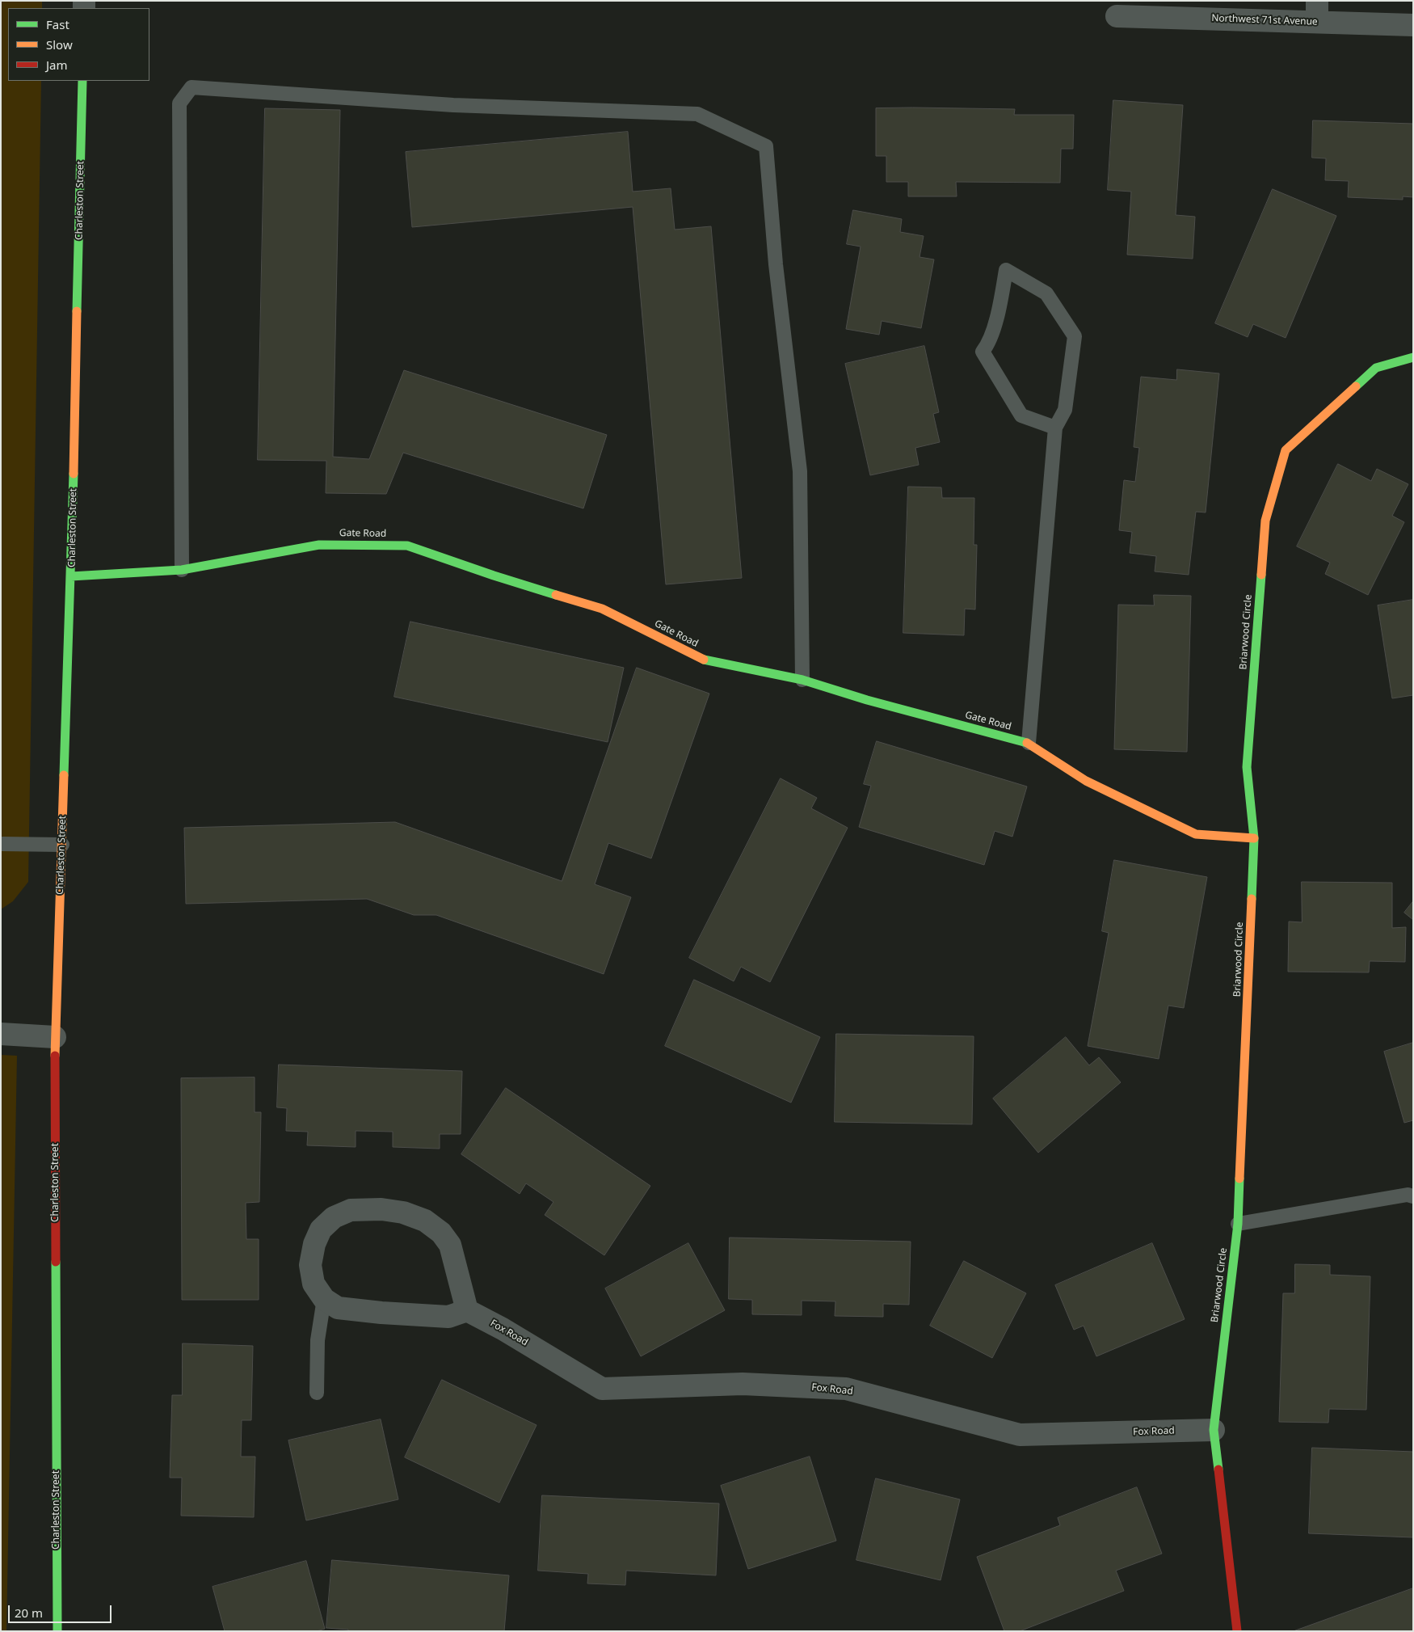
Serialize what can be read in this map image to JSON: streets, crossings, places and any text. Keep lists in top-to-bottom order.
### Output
{
  "streets": {
    "street": [
      "Northwest 71st Avenue",
      "Charleston Street",
      "Gate Road",
      "Briarwood Circle",
      "Fox Road"
    ]
  },
  "crossings": [
    ["Charleston Street", "Gate Road"],
    ["Gate Road", "Briarwood Circle"],
    ["Briarwood Circle", "Fox Road"]
  ],
  "legend": ["Fast", "Slow", "Jam"],
  "scale_bar": "20 m"
}
